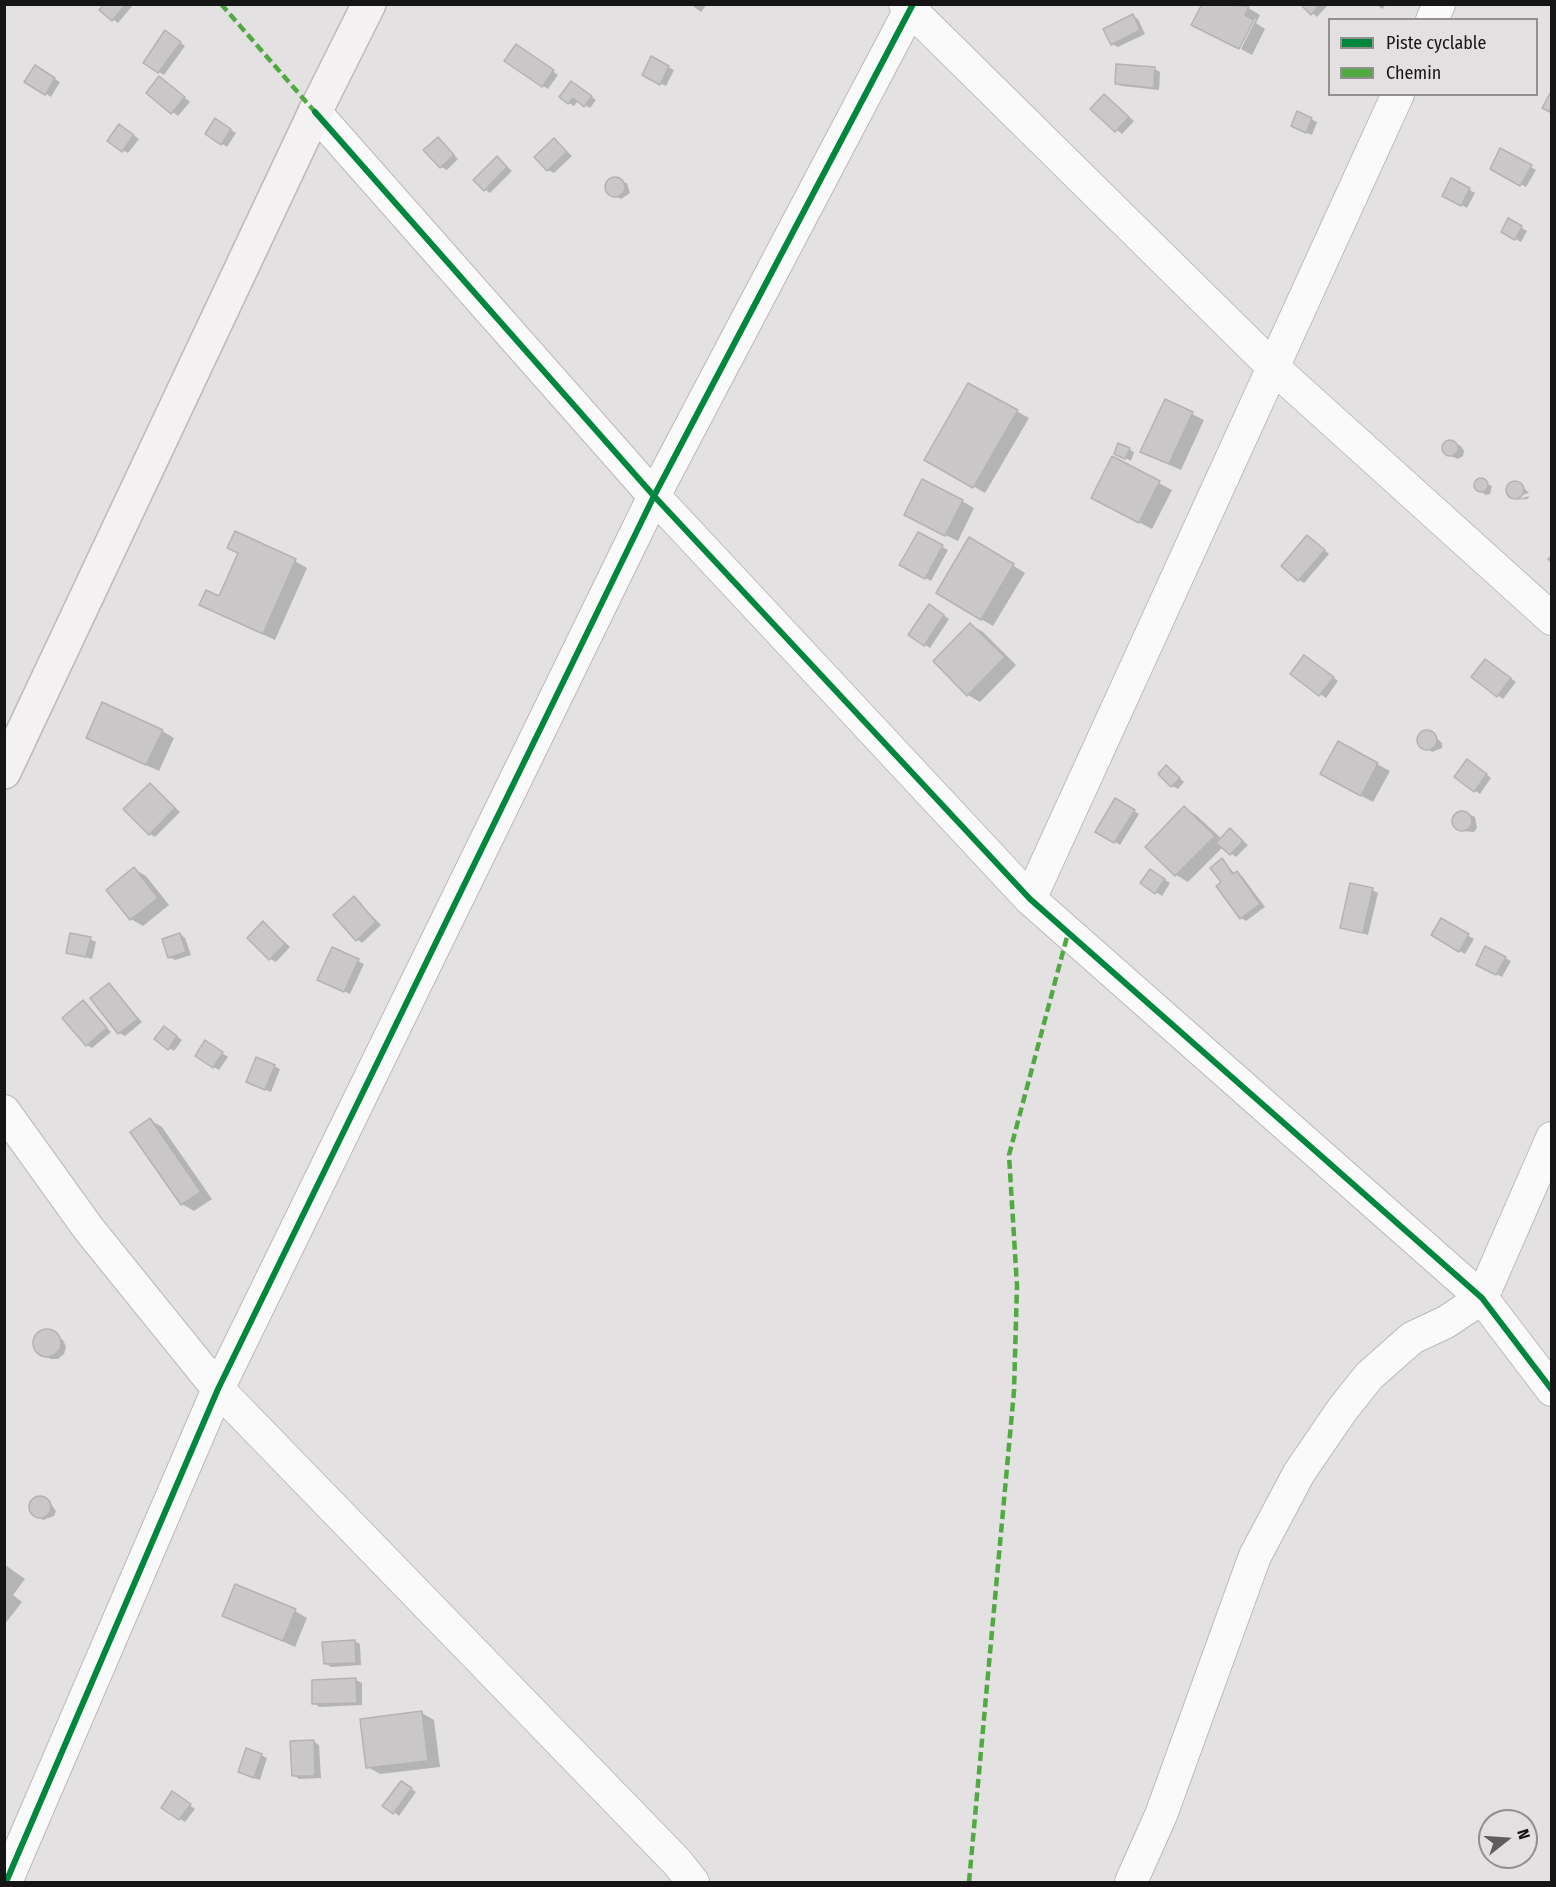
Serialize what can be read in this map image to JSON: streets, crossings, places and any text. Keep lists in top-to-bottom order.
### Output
{
  "legend": ["Piste cyclable", "Chemin"],
  "north": "right"
}
